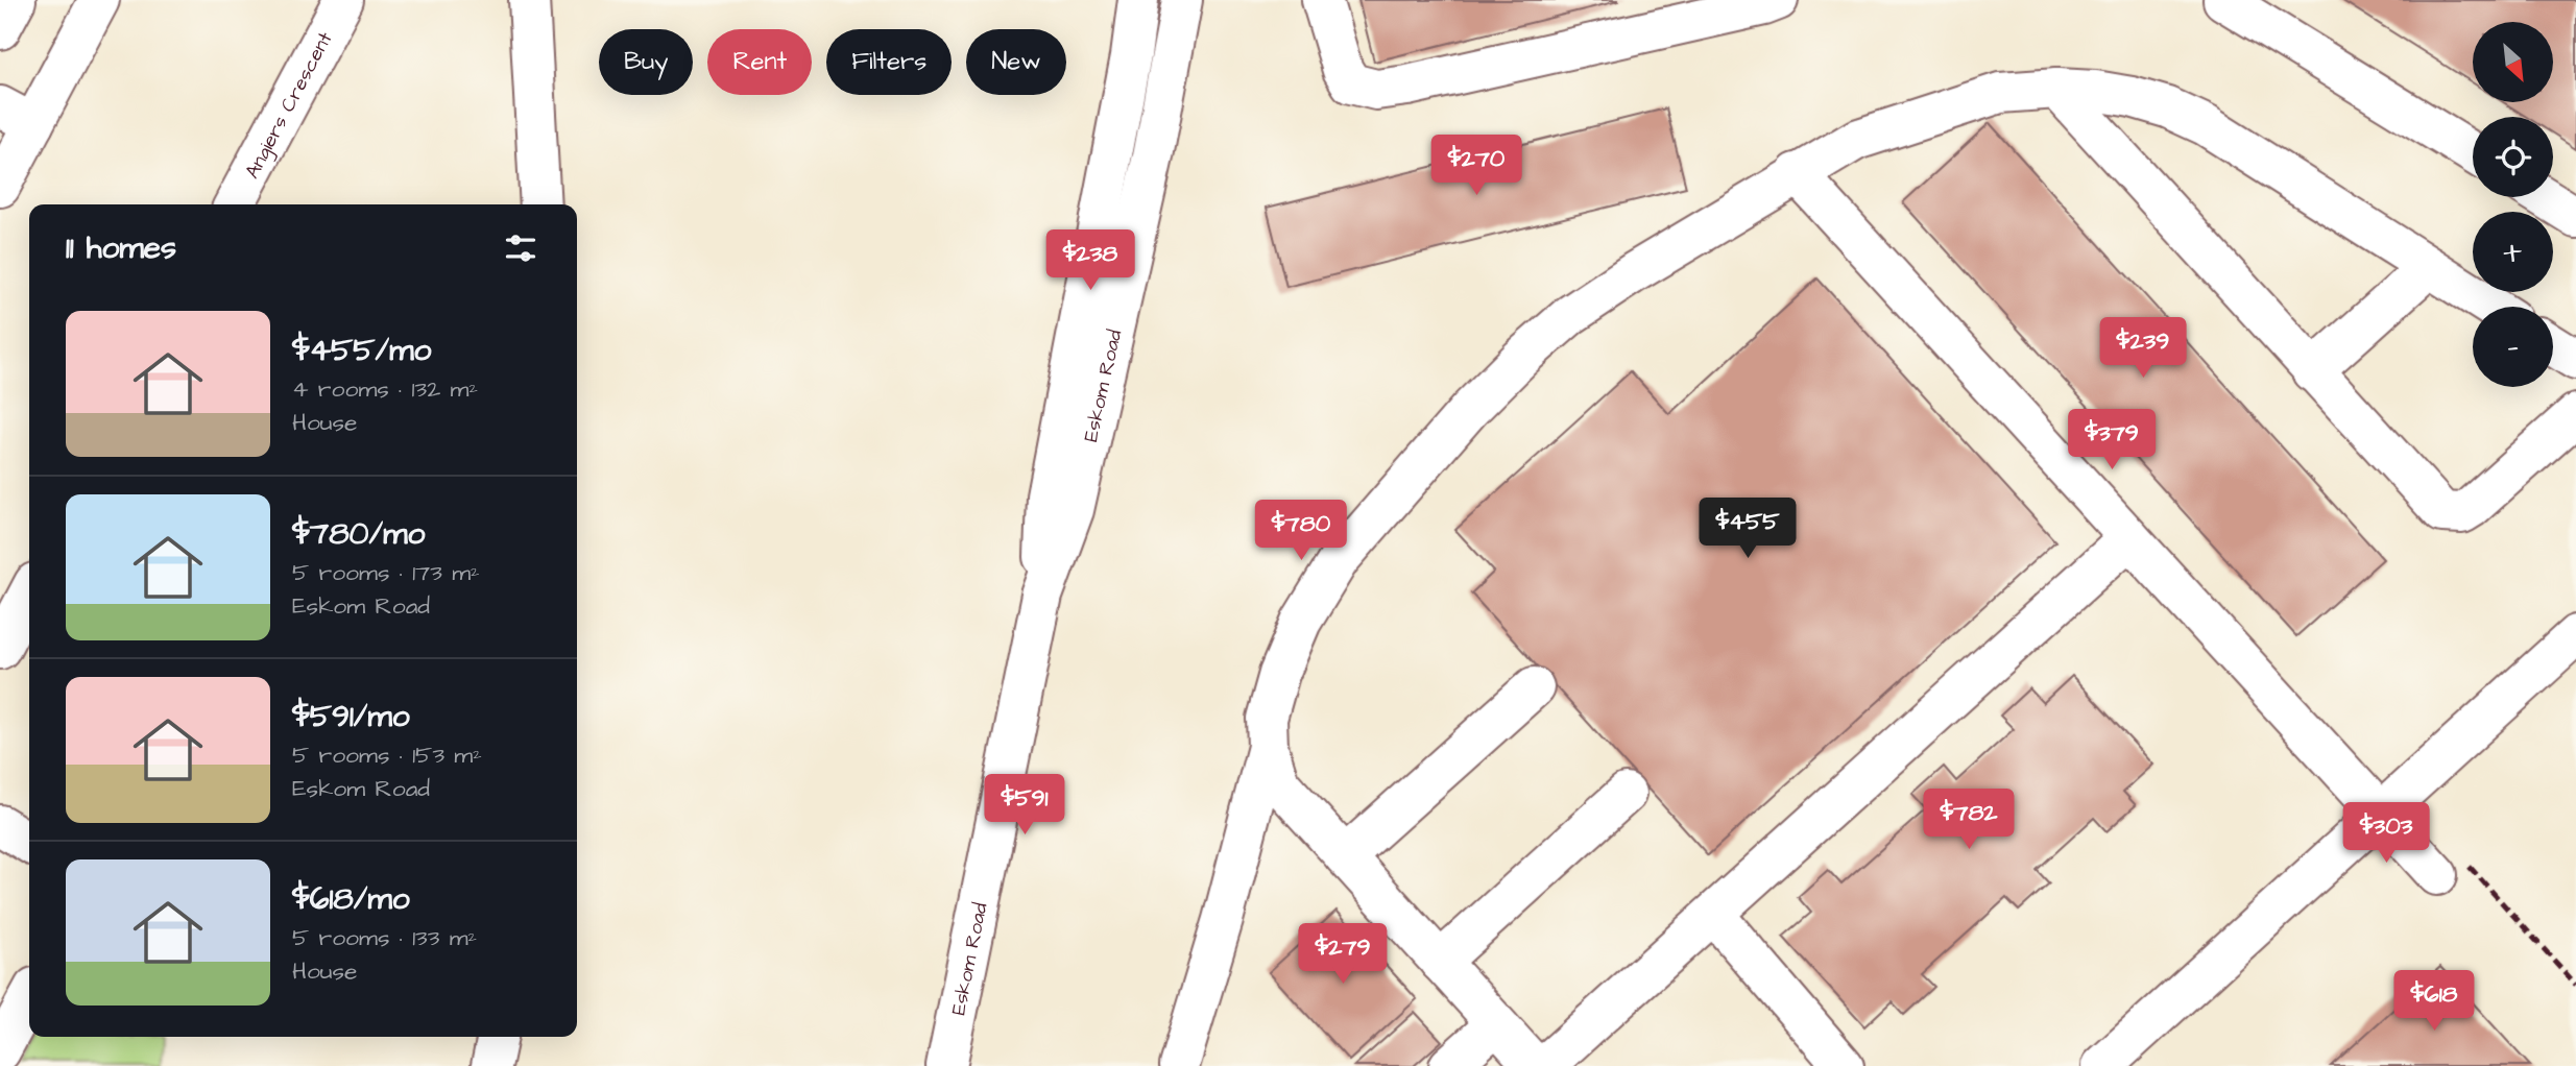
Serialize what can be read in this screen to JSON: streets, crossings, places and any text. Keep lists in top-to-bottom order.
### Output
{
  "streets": {
    "street": ["Angiers Crescent", "Eskom Road"]
  },
  "north": "bottom right",
  "page": {
    "map_buttons": ["+", "−"],
    "chip": [
      "Buy",
      "Rent",
      "Filters",
      "New"
    ],
    "price": [
      "$270",
      "$238",
      "$239",
      "$379",
      "$455",
      "$780",
      "$591",
      "$782",
      "$303",
      "$279",
      "$618"
    ],
    "heading": "11 homes",
    "list": [
      {
        "name": "$455/mo",
        "note": "4 rooms · 132 m² · House"
      },
      {
        "name": "$780/mo",
        "note": "5 rooms · 173 m² · Eskom Road"
      },
      {
        "name": "$591/mo",
        "note": "5 rooms · 153 m² · Eskom Road"
      },
      {
        "name": "$618/mo",
        "note": "5 rooms · 133 m² · House"
      }
    ]
  }
}
